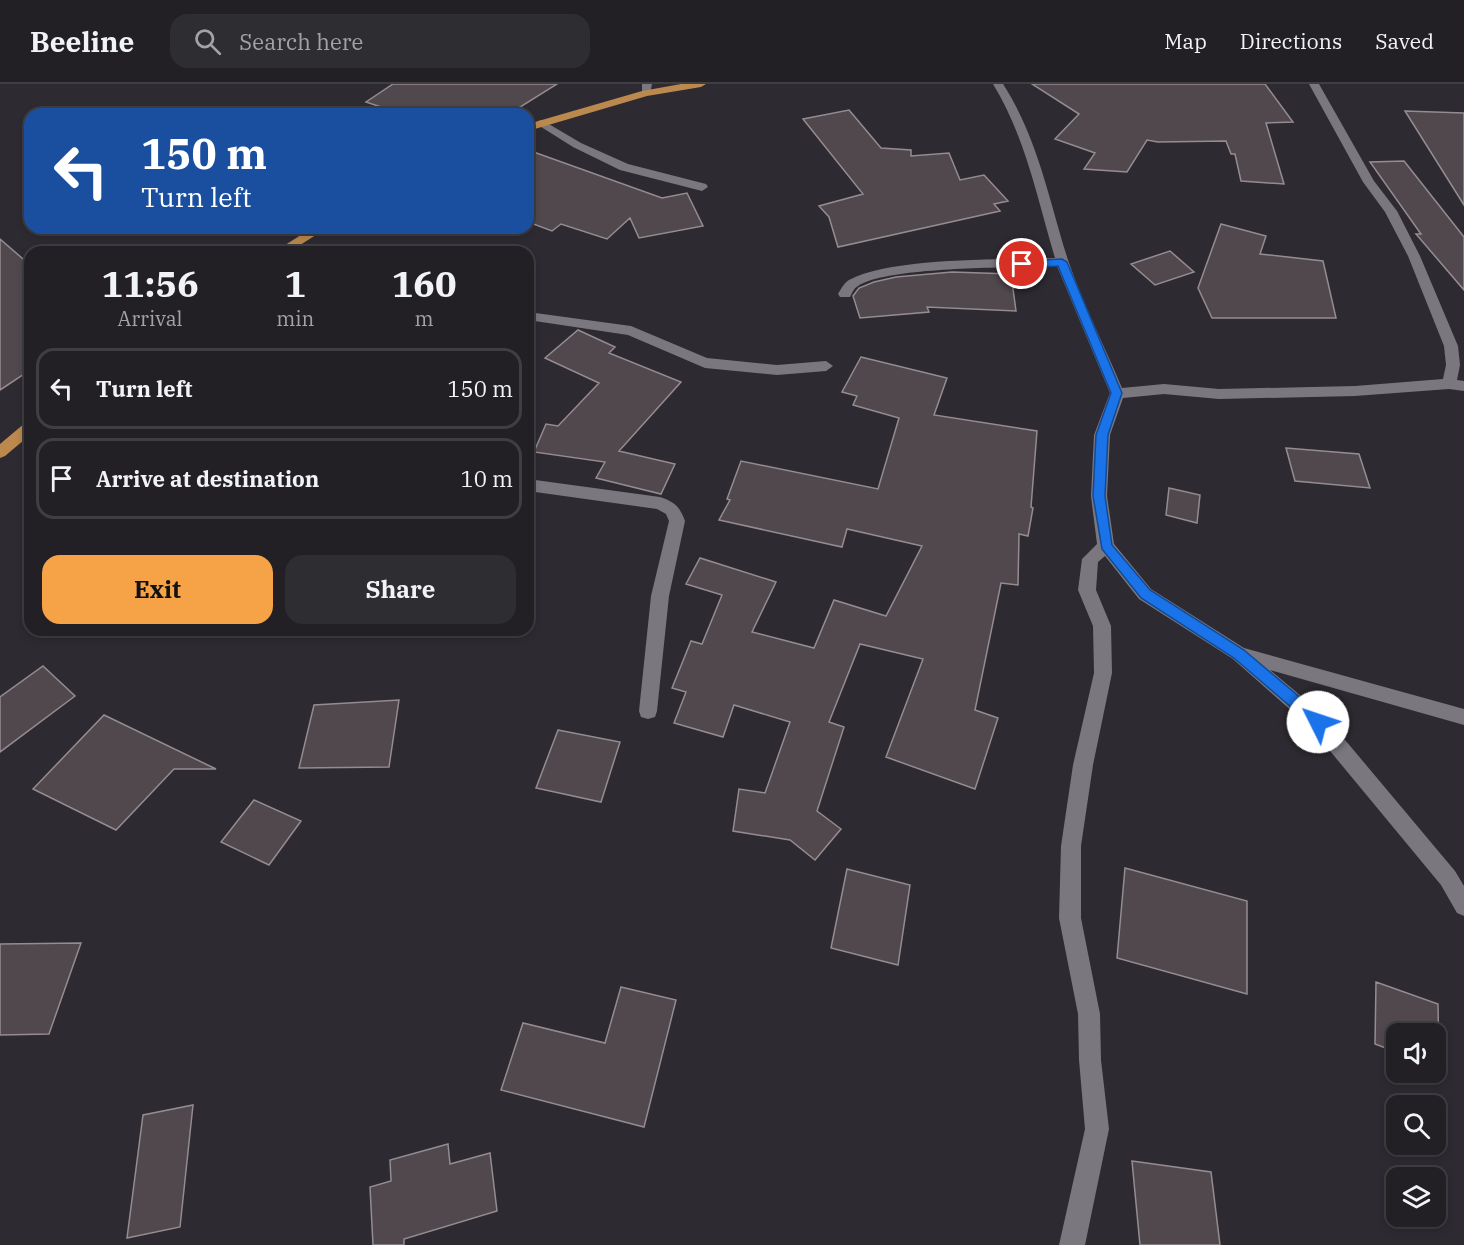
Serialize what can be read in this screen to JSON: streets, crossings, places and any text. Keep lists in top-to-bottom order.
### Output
{
  "page": {
    "header": "Beeline",
    "search": "Search here",
    "nav": ["Map", "Directions", "Saved"],
    "turn": ["150 m", "Turn left"],
    "eta": [
      "11:56",
      "Arrival",
      "1",
      "min",
      "160",
      "m"
    ],
    "list": [
      {
        "name": "Turn left",
        "value": "150 m"
      },
      {
        "name": "Arrive at destination",
        "value": "10 m"
      }
    ],
    "buttons": ["Exit", "Share"]
  }
}
